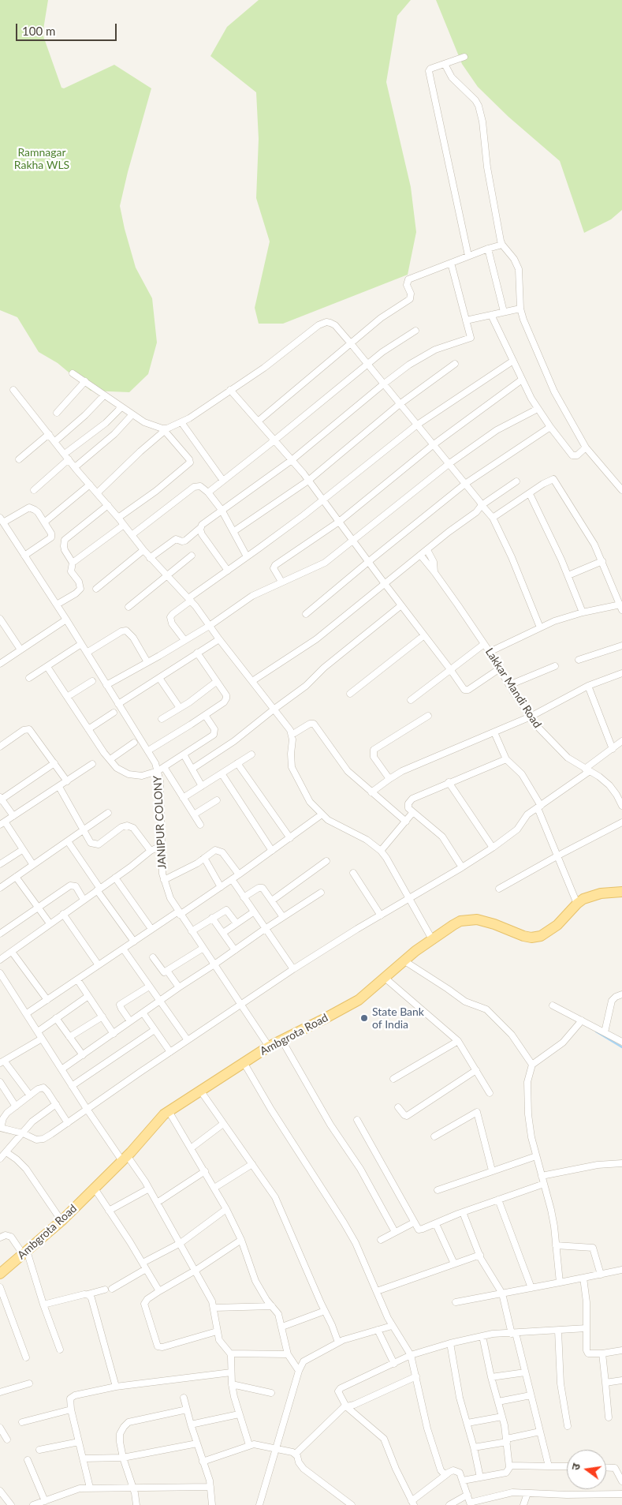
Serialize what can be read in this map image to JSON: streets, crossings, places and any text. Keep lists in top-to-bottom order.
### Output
{
  "streets": {
    "main road": ["Ambgrota Road"],
    "street": ["Lakkar Mandi Road", "JANIPUR COLONY"]
  },
  "crossings": [
    ["JANIPUR COLONY", "Ambgrota Road"]
  ],
  "parks": ["Ramnagar Rakha WLS"],
  "places": ["State Bank of India"],
  "scale_bar": "100 m",
  "north": "left"
}
